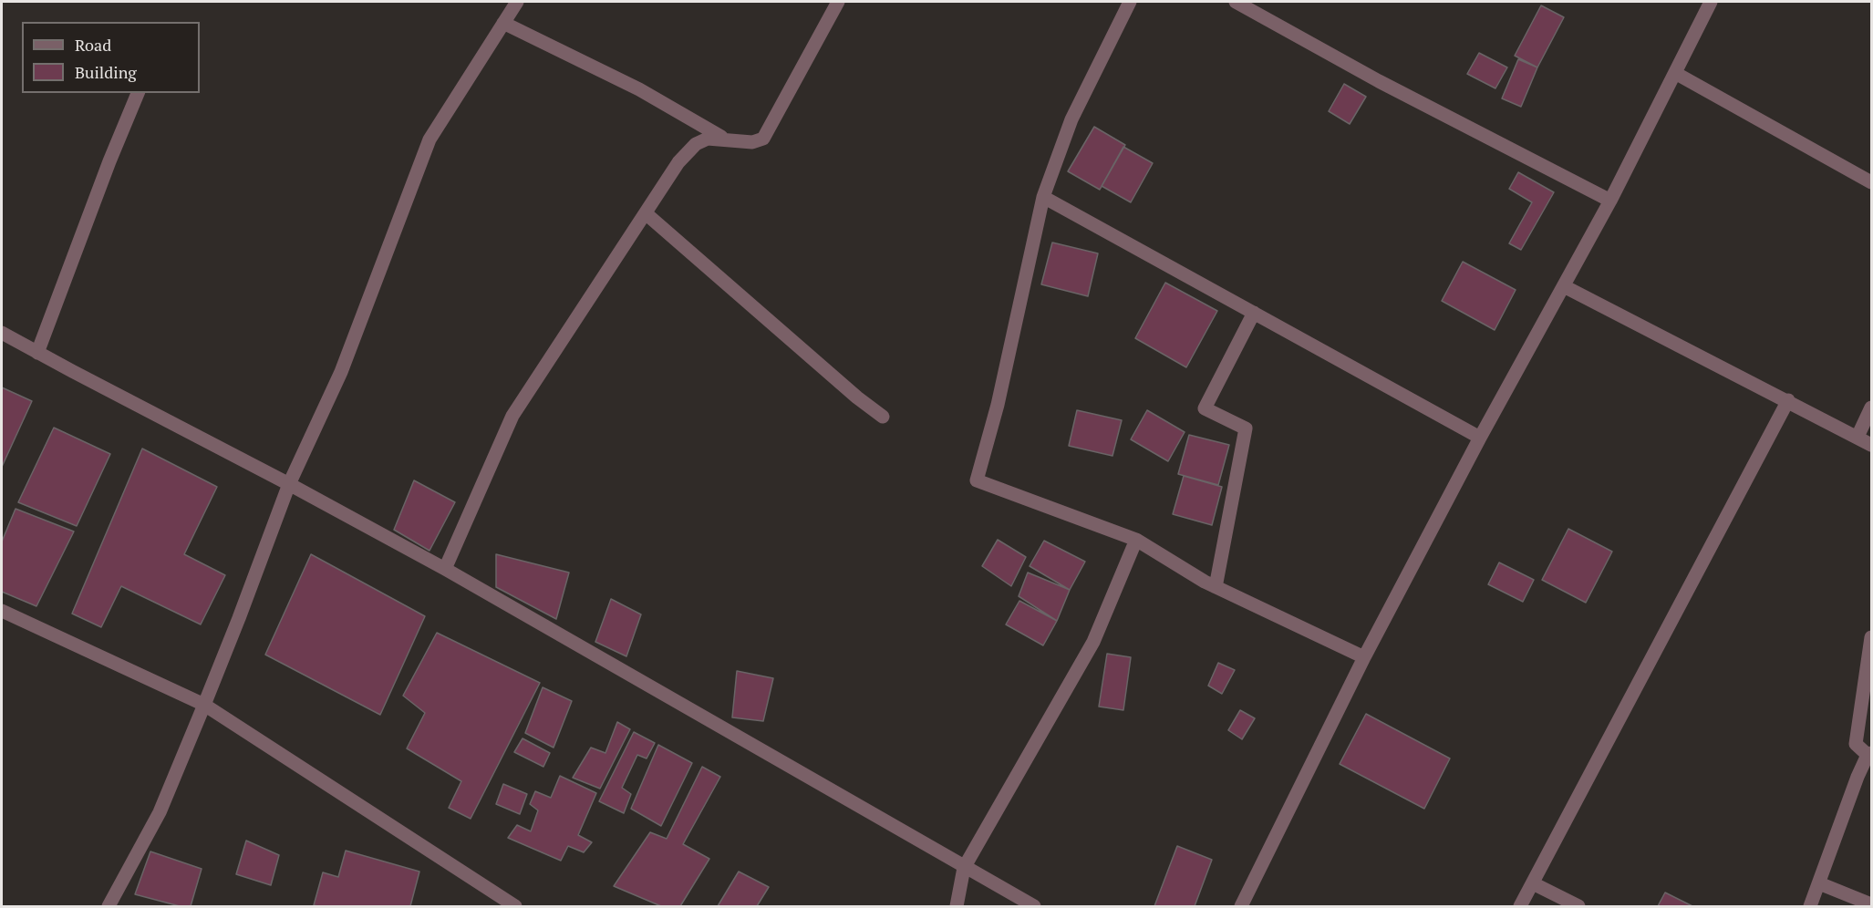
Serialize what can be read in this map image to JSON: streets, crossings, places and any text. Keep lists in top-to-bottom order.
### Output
{
  "legend": ["Road", "Building"]
}
